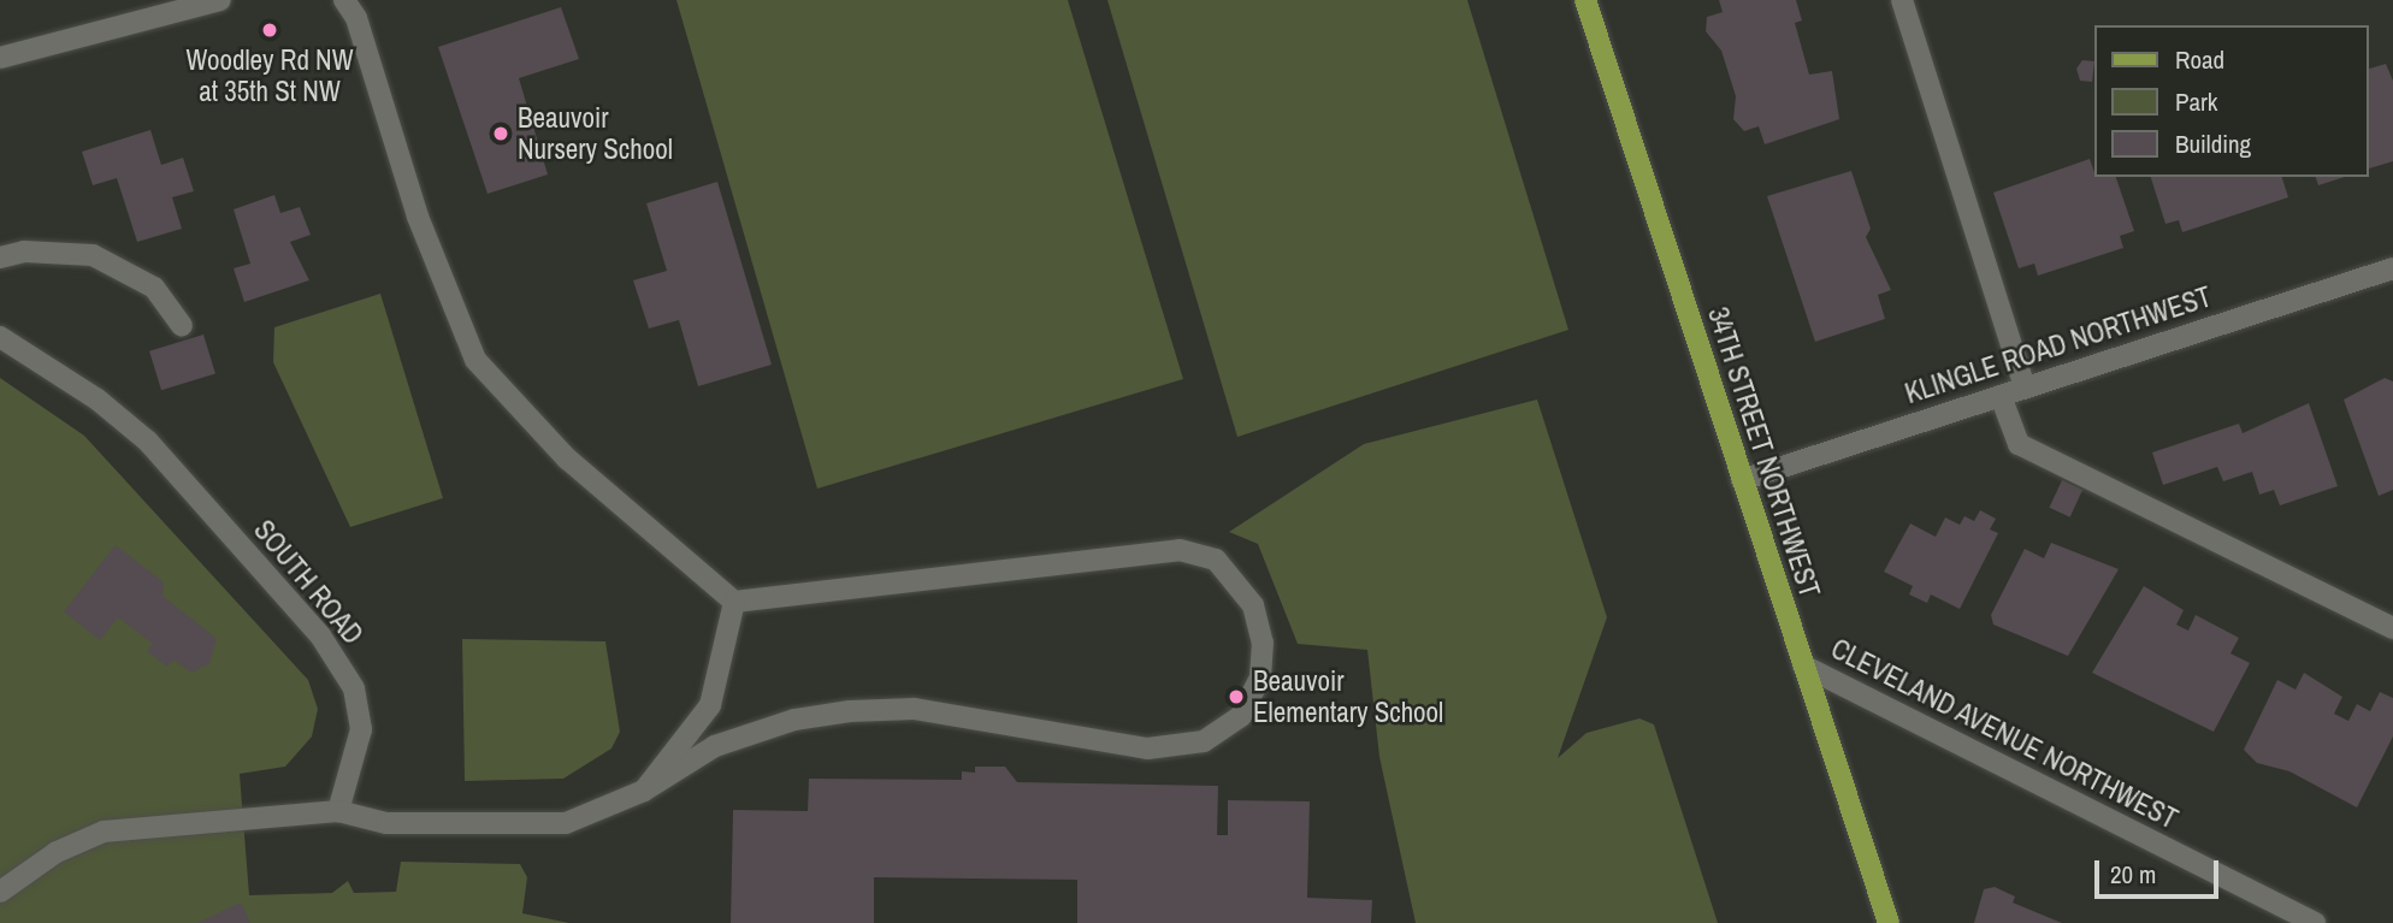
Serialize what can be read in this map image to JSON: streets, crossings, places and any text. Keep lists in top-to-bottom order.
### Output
{
  "streets": {
    "main road": ["34TH STREET NORTHWEST"],
    "street": ["KLINGLE ROAD NORTHWEST", "SOUTH ROAD", "CLEVELAND AVENUE NORTHWEST"]
  },
  "crossings": [
    ["KLINGLE ROAD NORTHWEST", "34TH STREET NORTHWEST"],
    ["34TH STREET NORTHWEST", "CLEVELAND AVENUE NORTHWEST"]
  ],
  "places": ["Woodley Rd NW at 35th St NW", "Beauvoir Nursery School", "Beauvoir Elementary School"],
  "legend": ["Road", "Park", "Building"],
  "scale_bar": "20 m"
}
